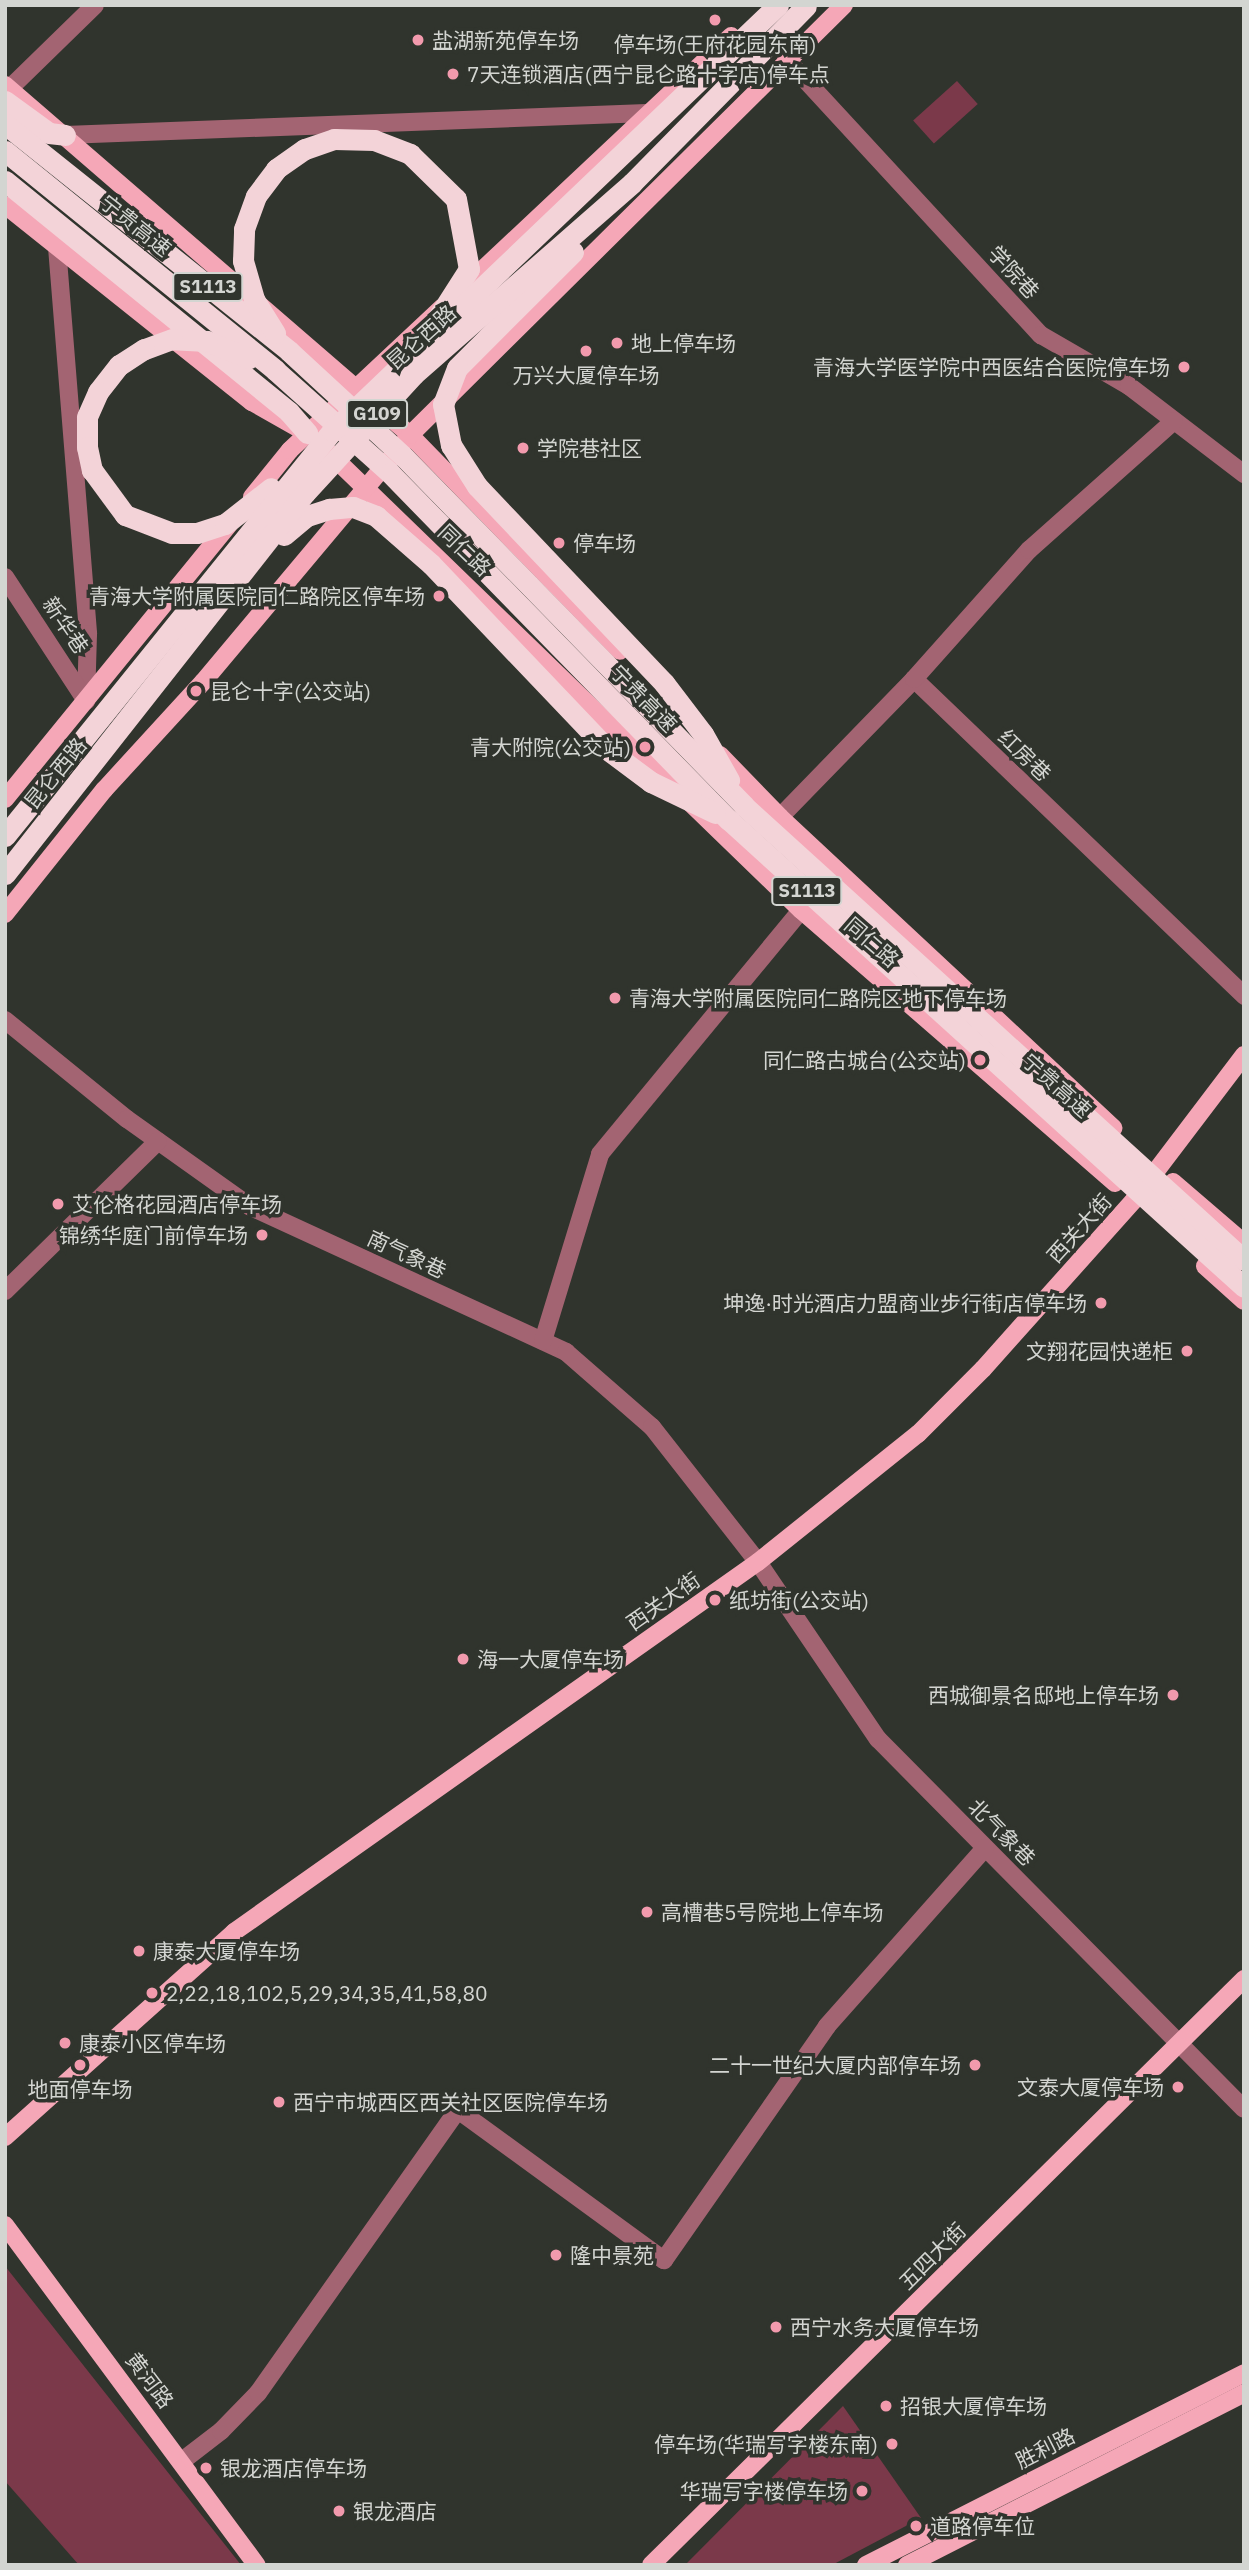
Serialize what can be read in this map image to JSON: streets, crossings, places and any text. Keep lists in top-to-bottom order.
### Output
{
  "streets": {
    "highway": [
      "宁贵高速",
      "S1113",
      "昆仑西路",
      "G109"
    ],
    "main road": [
      "同仁路",
      "西关大街",
      "五四大街",
      "黄河路",
      "胜利路"
    ],
    "street": [
      "学院巷",
      "新华巷",
      "红房巷",
      "南气象巷",
      "北气象巷"
    ]
  },
  "crossings": [
    ["同仁路", "西关大街"],
    ["西关大街", "南气象巷"],
    ["西关大街", "北气象巷"],
    ["南气象巷", "北气象巷"],
    ["北气象巷", "五四大街"]
  ],
  "places": [
    "停车场(王府花园东南)",
    "盐湖新苑停车场",
    "7天连锁酒店(西宁昆仑路十字店)停车点",
    "地上停车场",
    "万兴大厦停车场",
    "青海大学医学院中西医结合医院停车场",
    "学院巷社区",
    "停车场",
    "青海大学附属医院同仁路院区停车场",
    "昆仑十字(公交站)",
    "青大附院(公交站)",
    "青海大学附属医院同仁路院区地下停车场",
    "同仁路古城台(公交站)",
    "艾伦格花园酒店停车场",
    "锦绣华庭门前停车场",
    "坤逸·时光酒店力盟商业步行街店停车场",
    "文翔花园快递柜",
    "纸坊街(公交站)",
    "海一大厦停车场",
    "西城御景名邸地上停车场",
    "高槽巷5号院地上停车场",
    "康泰大厦停车场",
    "2,22,18,102,5,29,34,35,41,58,80",
    "康泰小区停车场",
    "地面停车场",
    "二十一世纪大厦内部停车场",
    "文泰大厦停车场",
    "西宁市城西区西关社区医院停车场",
    "隆中景苑",
    "西宁水务大厦停车场",
    "招银大厦停车场",
    "停车场(华瑞写字楼东南)",
    "银龙酒店停车场",
    "华瑞写字楼停车场",
    "银龙酒店",
    "道路停车位"
  ]
}
